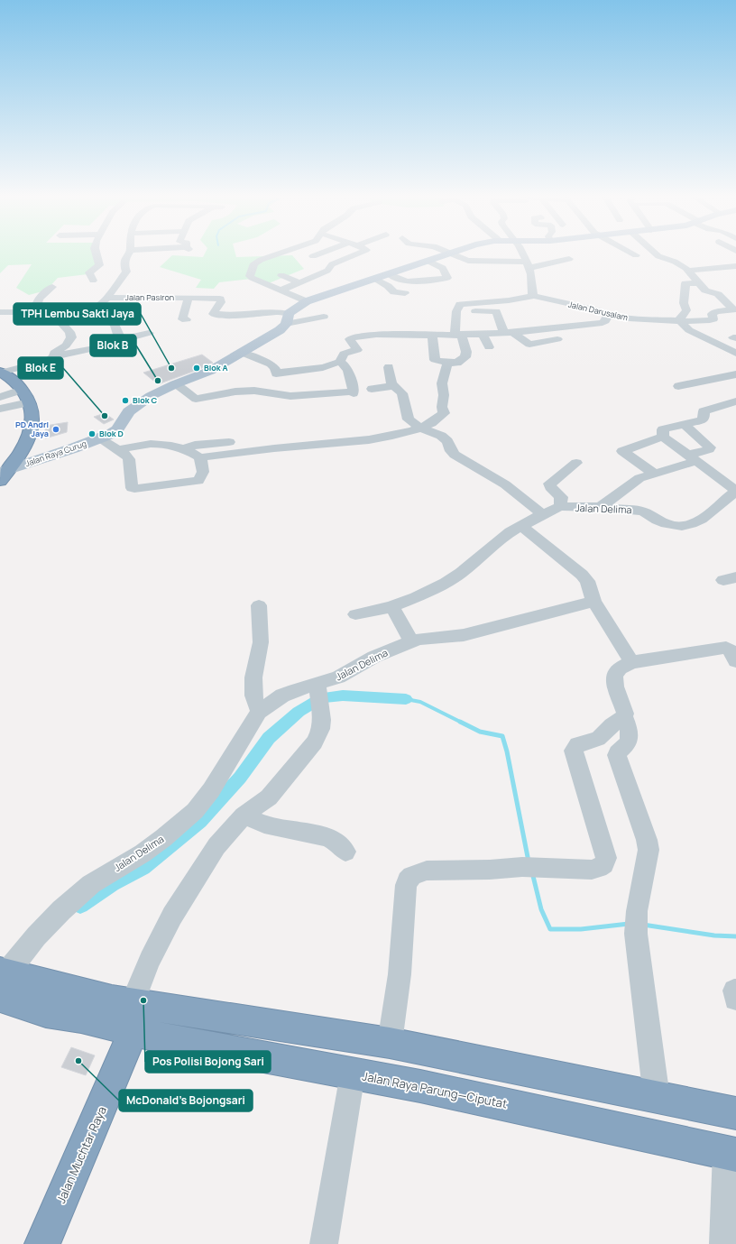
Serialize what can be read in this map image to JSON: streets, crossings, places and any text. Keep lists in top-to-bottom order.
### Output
{
  "streets": {
    "highway": ["Jalan Raya Parung—Ciputat", "Jalan Muchtar Raya"],
    "main road": ["Jalan Raya Curug"],
    "street": ["Jalan Pasiron", "Jalan Darusalam", "Jalan Delima"]
  },
  "crossings": [
    ["Jalan Raya Parung—Ciputat", "Jalan Muchtar Raya"]
  ],
  "places": [
    "TPH Lembu Sakti Jaya",
    "Blok A",
    "Blok B",
    "Blok C",
    "Blok E",
    "PD Andri Jaya",
    "Blok D",
    "Pos Polisi Bojong Sari",
    "McDonald's Bojongsari"
  ]
}
